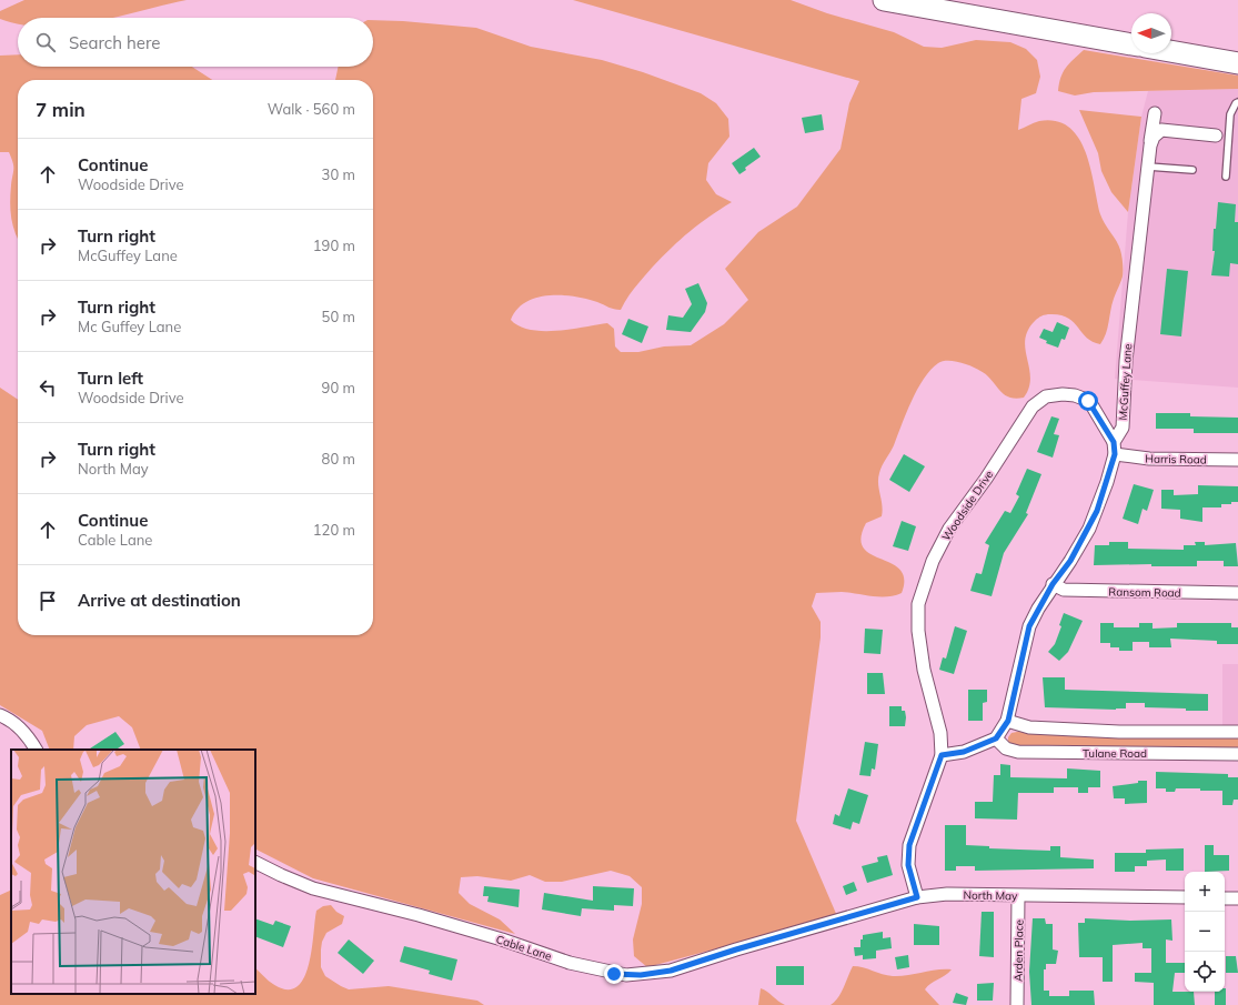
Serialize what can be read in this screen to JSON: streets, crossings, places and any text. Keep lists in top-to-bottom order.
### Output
{
  "streets": {
    "street": [
      "McGuffey Lane",
      "Harris Road",
      "Woodside Drive",
      "Ransom Road",
      "Tulane Road",
      "North May",
      "Cable Lane",
      "Arden Place"
    ]
  },
  "crossings": [
    ["McGuffey Lane", "Woodside Drive"],
    ["Woodside Drive", "North May"],
    ["North May", "Cable Lane"],
    ["North May", "Arden Place"]
  ],
  "north": "left",
  "page": {
    "search": "Search here",
    "heading": ["7 min", "Walk · 560 m"],
    "list": [
      ["Continue", "Woodside Drive", "30 m"],
      ["Turn right", "McGuffey Lane", "190 m"],
      ["Turn right", "Mc Guffey Lane", "50 m"],
      ["Turn left", "Woodside Drive", "90 m"],
      ["Turn right", "North May", "80 m"],
      ["Continue", "Cable Lane", "120 m"],
      "Arrive at destination"
    ],
    "map_buttons": ["+", "−"]
  }
}
